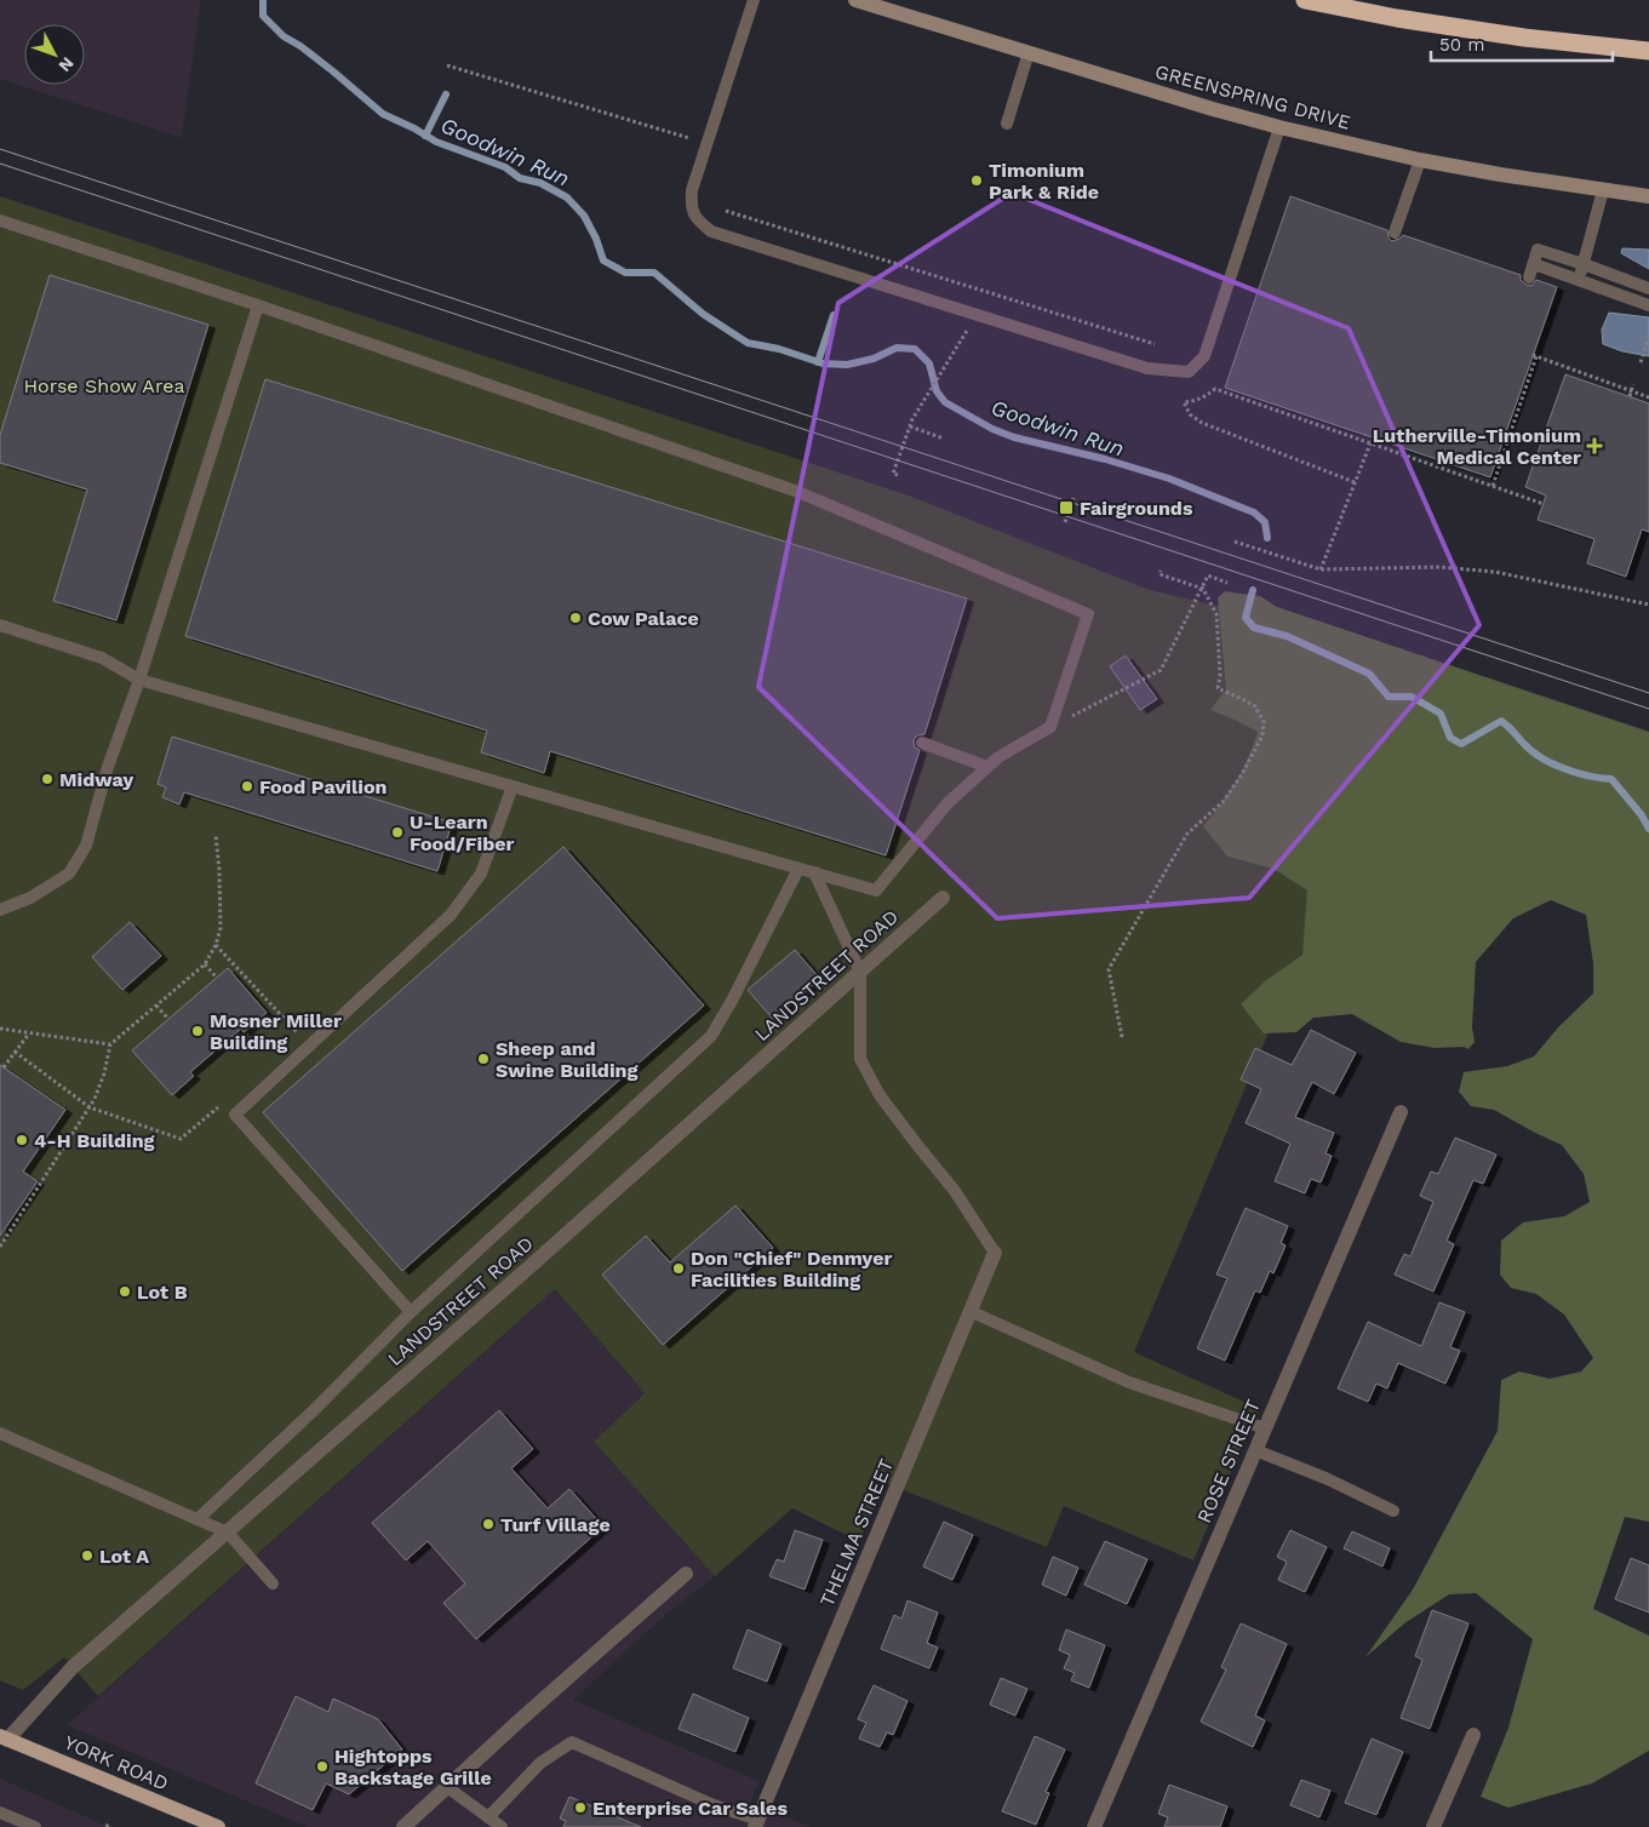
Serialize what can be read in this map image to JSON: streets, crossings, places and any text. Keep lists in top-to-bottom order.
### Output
{
  "streets": {
    "main road": ["GREENSPRING DRIVE", "YORK ROAD"],
    "street": ["LANDSTREET ROAD", "ROSE STREET", "THELMA STREET"]
  },
  "crossings": [
    ["LANDSTREET ROAD", "YORK ROAD"]
  ],
  "water": ["Goodwin Run"],
  "parks": ["Horse Show Area"],
  "places": {
    "other": [
      "Timonium Park & Ride",
      "Cow Palace",
      "Midway",
      "Food Pavilion",
      "U-Learn Food/Fiber",
      "Mosner Miller Building",
      "Sheep and Swine Building",
      "4-H Building",
      "Don \"Chief\" Denmyer Facilities Building",
      "Lot B",
      "Turf Village",
      "Lot A",
      "Hightopps Backstage Grille",
      "Enterprise Car Sales"
    ],
    "health": ["Lutherville-Timonium Medical Center"],
    "transit": ["Fairgrounds"]
  },
  "scale_bar": "50 m",
  "north": "bottom right"
}
